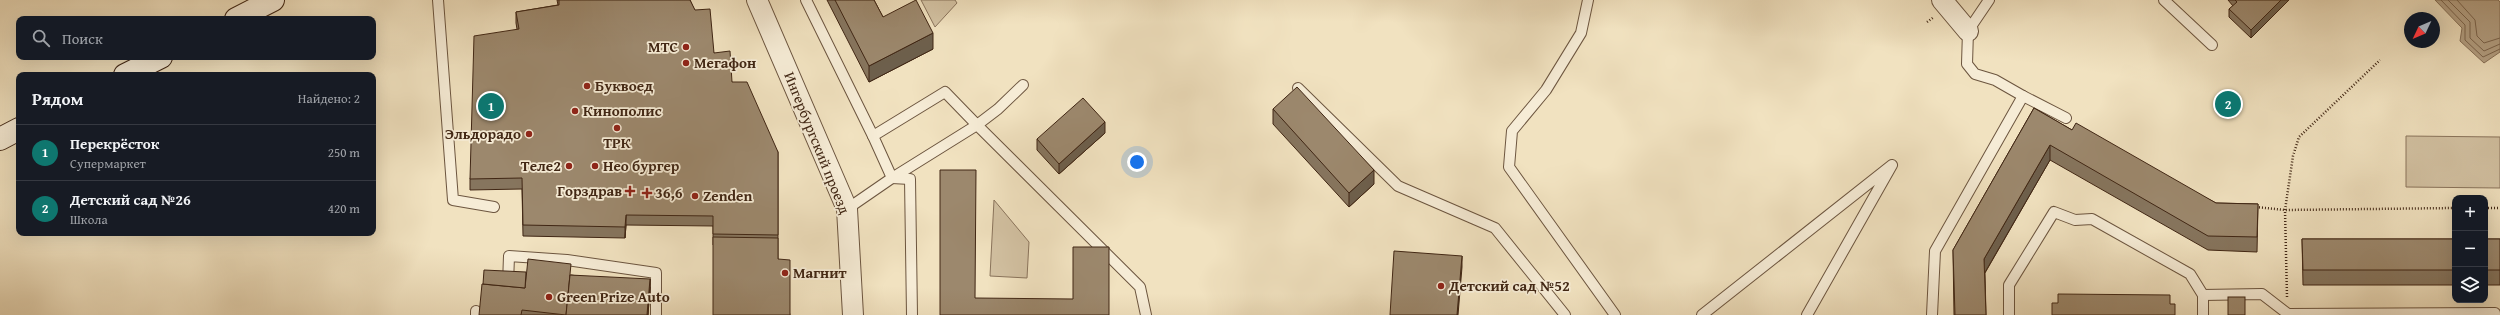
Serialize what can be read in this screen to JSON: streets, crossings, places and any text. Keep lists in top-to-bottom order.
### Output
{
  "streets": {
    "street": ["Ингербургский проезд"]
  },
  "places": {
    "other": [
      "МТС",
      "Мегафон",
      "Буквоед",
      "Кинополис",
      "ТРК",
      "Эльдорадо",
      "Теле2",
      "Нео бургер",
      "Zenden",
      "Магнит",
      "Детский сад №52",
      "Green Prize Auto"
    ],
    "health": ["Горздрав", "36,6"]
  },
  "north": "bottom left",
  "page": {
    "search": "Поиск",
    "heading": ["Рядом", "Найдено: 2"],
    "pins": ["2", "1"],
    "list": [
      {
        "mark": "1",
        "name": "Перекрёсток",
        "note": "Супермаркет",
        "value": "250 m"
      },
      {
        "mark": "2",
        "name": "Детский сад №26",
        "note": "Школа",
        "value": "420 m"
      }
    ],
    "map_buttons": ["+", "−"]
  }
}
